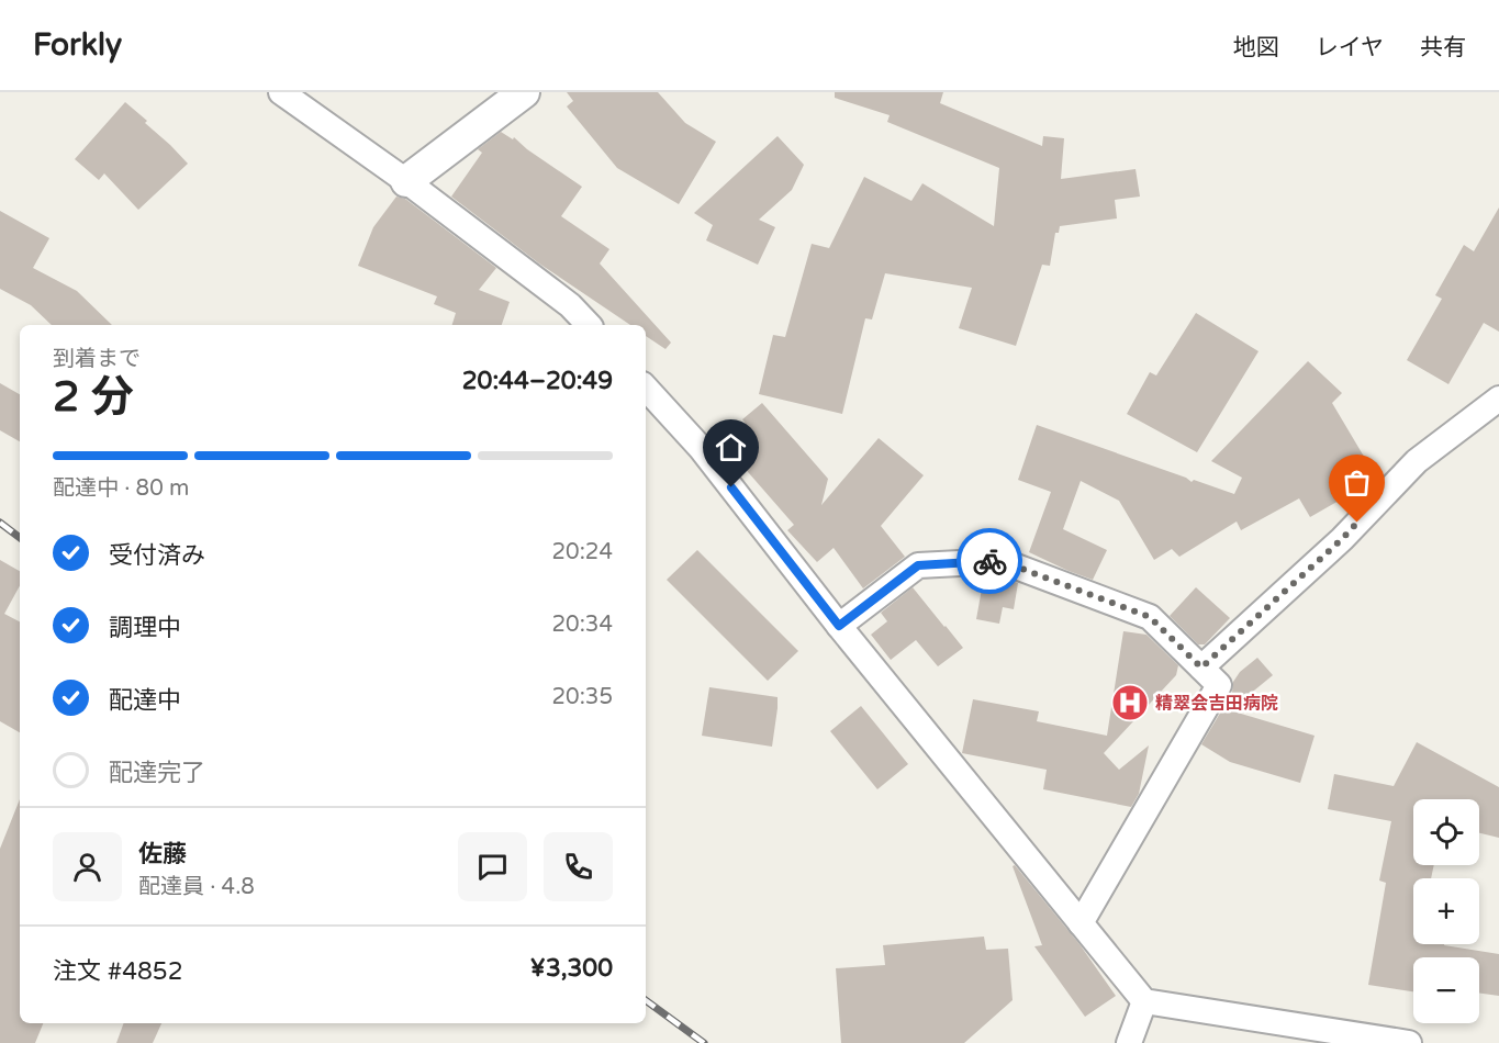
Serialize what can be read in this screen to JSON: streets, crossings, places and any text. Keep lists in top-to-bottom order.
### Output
{
  "places": {
    "hospital": ["精翠会吉田病院"]
  },
  "page": {
    "header": "Forkly",
    "nav": ["地図", "レイヤ", "共有"],
    "heading": ["2 分", "到着まで", "20:44–20:49"],
    "panel": [
      "佐藤",
      "配達員 · 4.8",
      "注文 #4852",
      "¥3,300"
    ],
    "bar": "配達中 · 80 m",
    "list": [
      ["受付済み", "20:24"],
      ["調理中", "20:34"],
      ["配達中", "20:35"],
      "配達完了"
    ],
    "map_buttons": ["+", "−"]
  }
}
